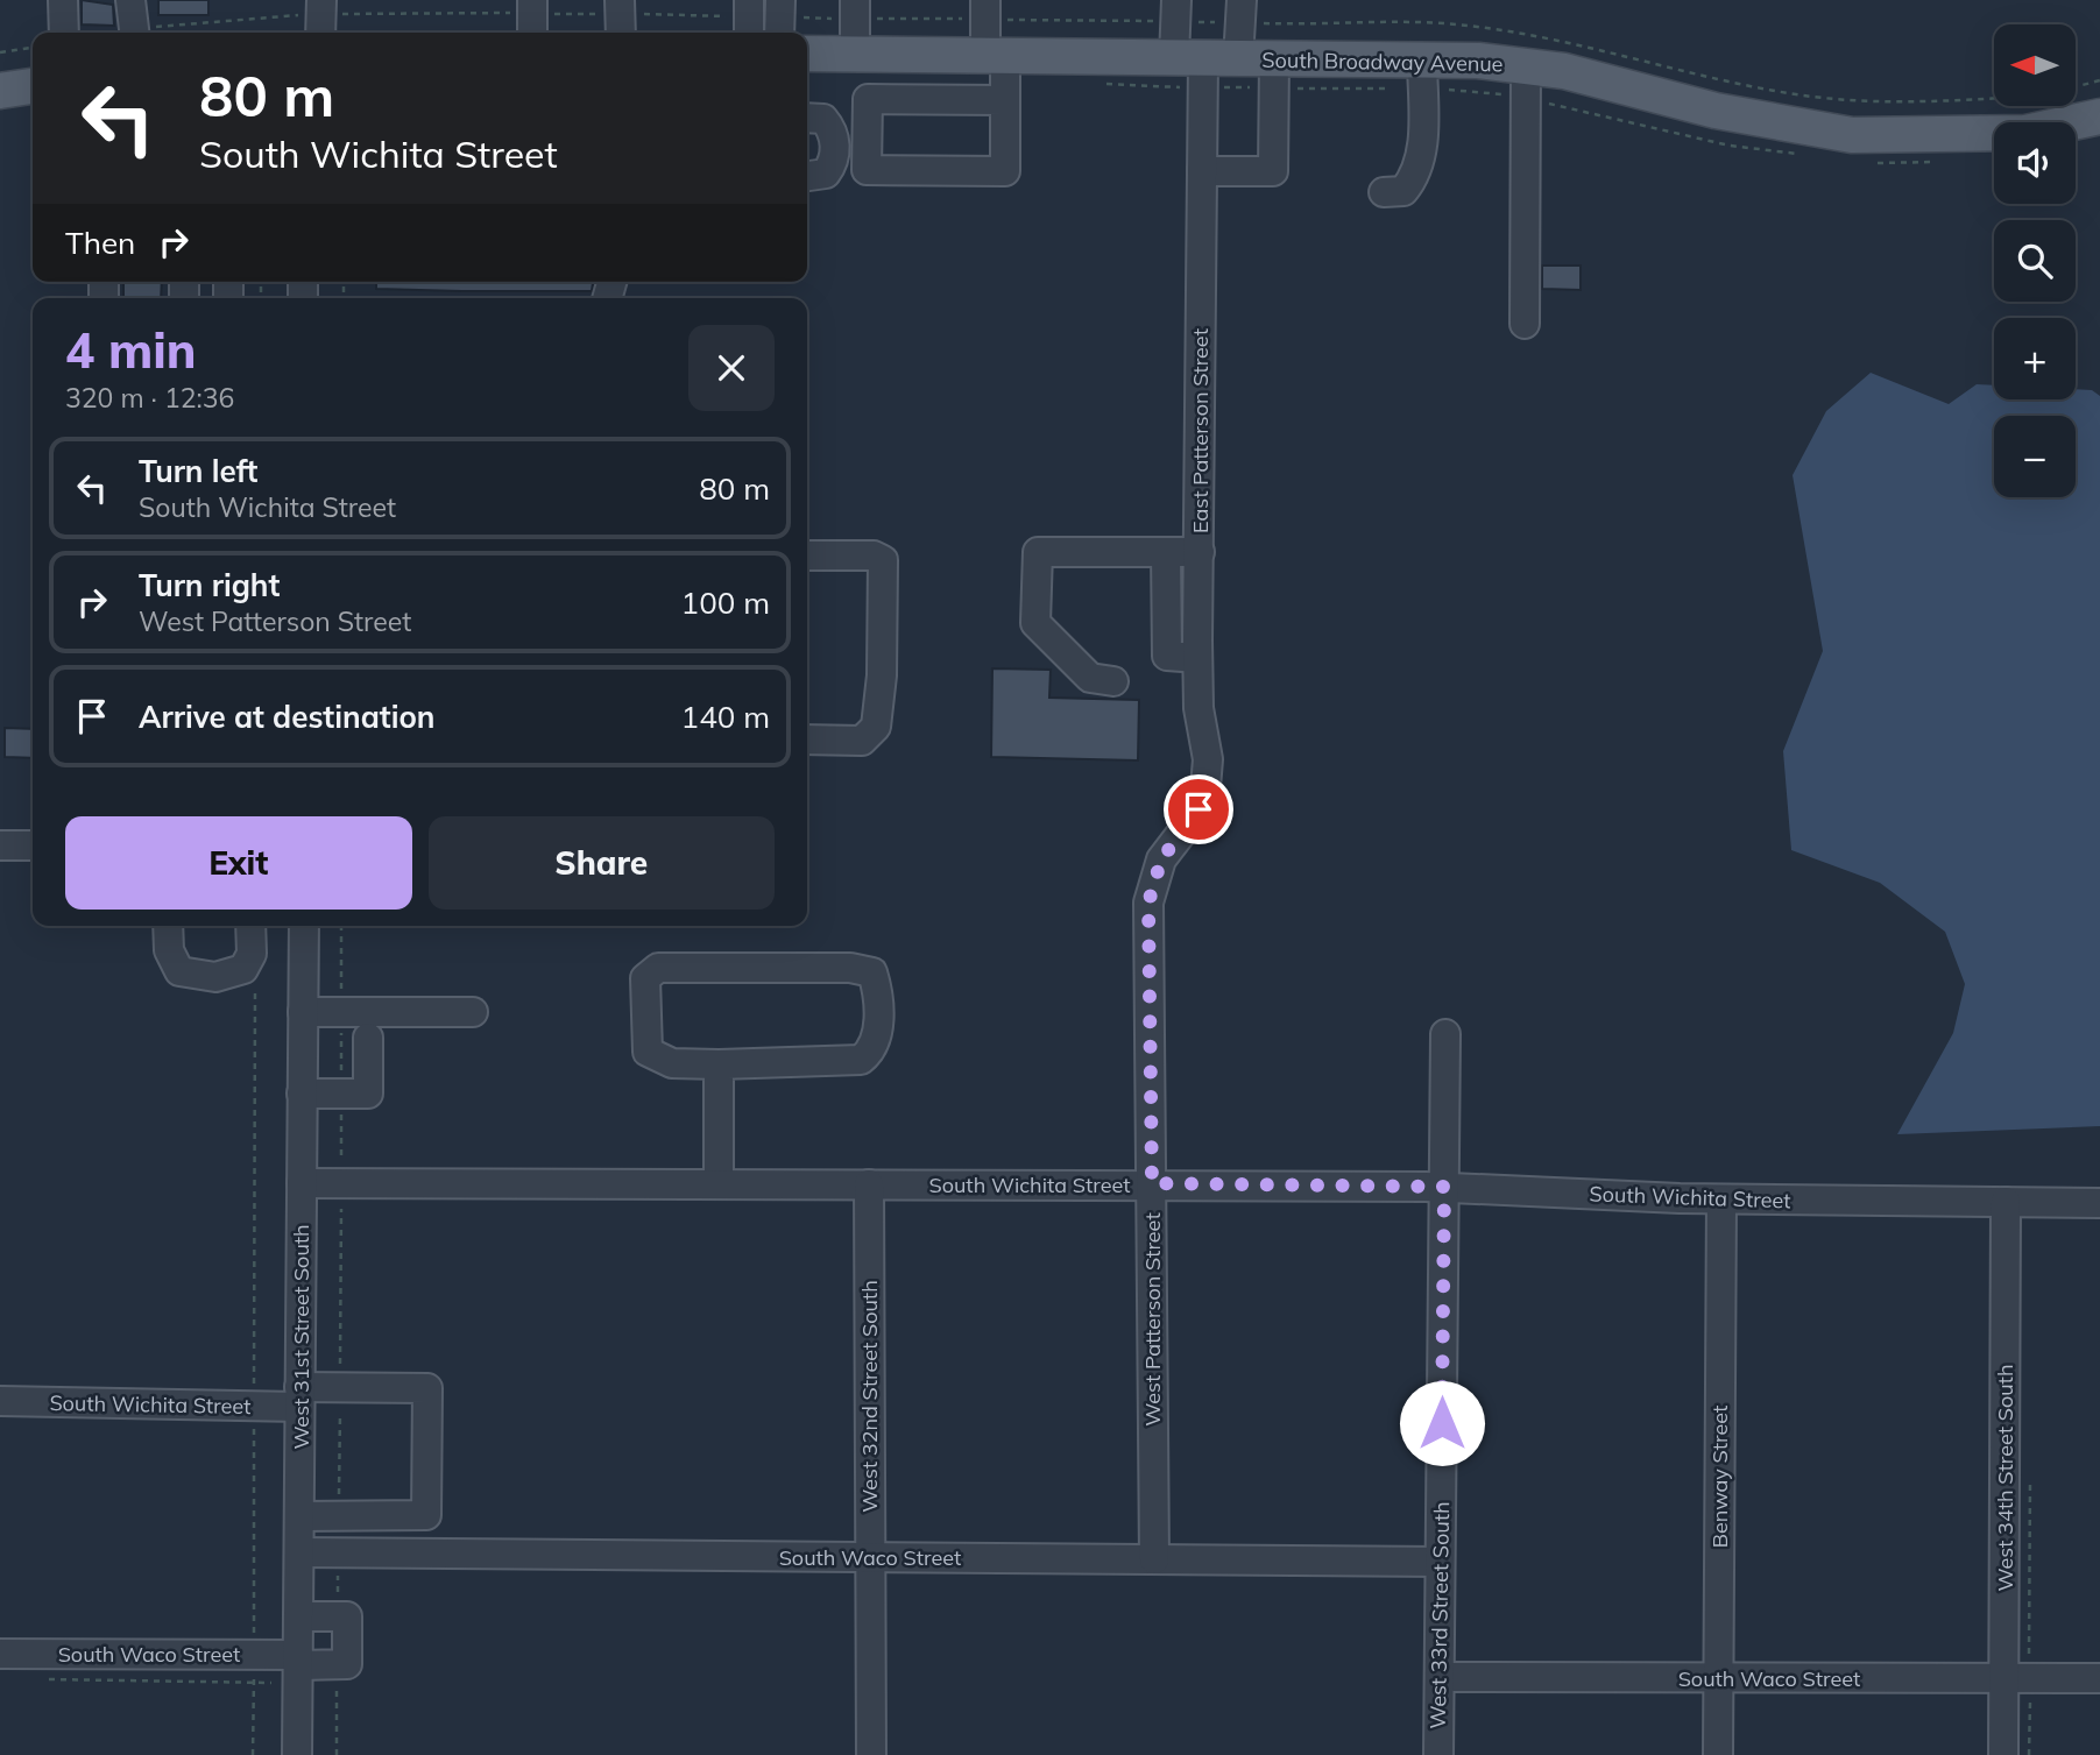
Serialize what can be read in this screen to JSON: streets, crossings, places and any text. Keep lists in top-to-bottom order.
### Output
{
  "streets": {
    "main road": ["South Broadway Avenue"],
    "street": [
      "East Patterson Street",
      "South Wichita Street",
      "West Patterson Street",
      "West 31st Street South",
      "West 32nd Street South",
      "Benway Street",
      "West 34th Street South",
      "South Waco Street",
      "West 33rd Street South"
    ]
  },
  "crossings": [
    ["South Broadway Avenue", "East Patterson Street"],
    ["East Patterson Street", "West Patterson Street"],
    ["South Wichita Street", "West Patterson Street"],
    ["South Wichita Street", "West 31st Street South"],
    ["South Wichita Street", "West 32nd Street South"],
    ["South Wichita Street", "Benway Street"],
    ["South Wichita Street", "West 34th Street South"],
    ["South Wichita Street", "West 33rd Street South"],
    ["West Patterson Street", "South Waco Street"],
    ["West 31st Street South", "South Waco Street"],
    ["West 32nd Street South", "South Waco Street"],
    ["Benway Street", "South Waco Street"],
    ["West 34th Street South", "South Waco Street"],
    ["South Waco Street", "West 33rd Street South"]
  ],
  "north": "left",
  "page": {
    "map_buttons": ["+", "−"],
    "turn": ["80 m", "South Wichita Street"],
    "then": "Then",
    "heading": ["4 min", "320 m · 12:36"],
    "list": [
      {
        "name": "Turn left",
        "note": "South Wichita Street",
        "value": "80 m"
      },
      {
        "name": "Turn right",
        "note": "West Patterson Street",
        "value": "100 m"
      },
      {
        "name": "Arrive at destination",
        "value": "140 m"
      }
    ],
    "buttons": ["Exit", "Share"]
  }
}
